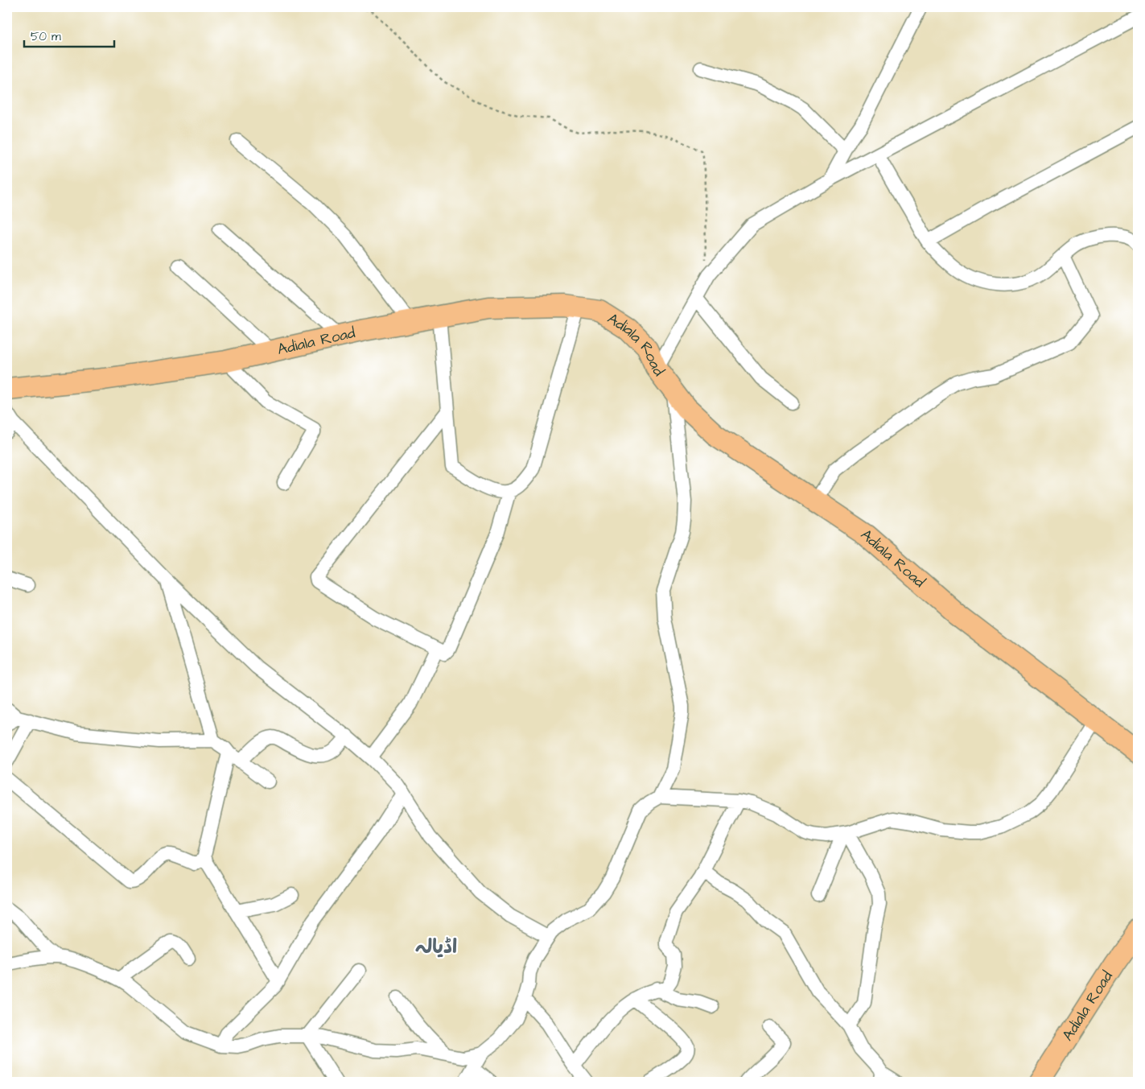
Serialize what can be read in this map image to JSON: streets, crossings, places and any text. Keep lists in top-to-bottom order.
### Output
{
  "streets": {
    "main road": ["Adiala Road"]
  },
  "districts": ["اڈیالہ"],
  "scale_bar": "50 m"
}
